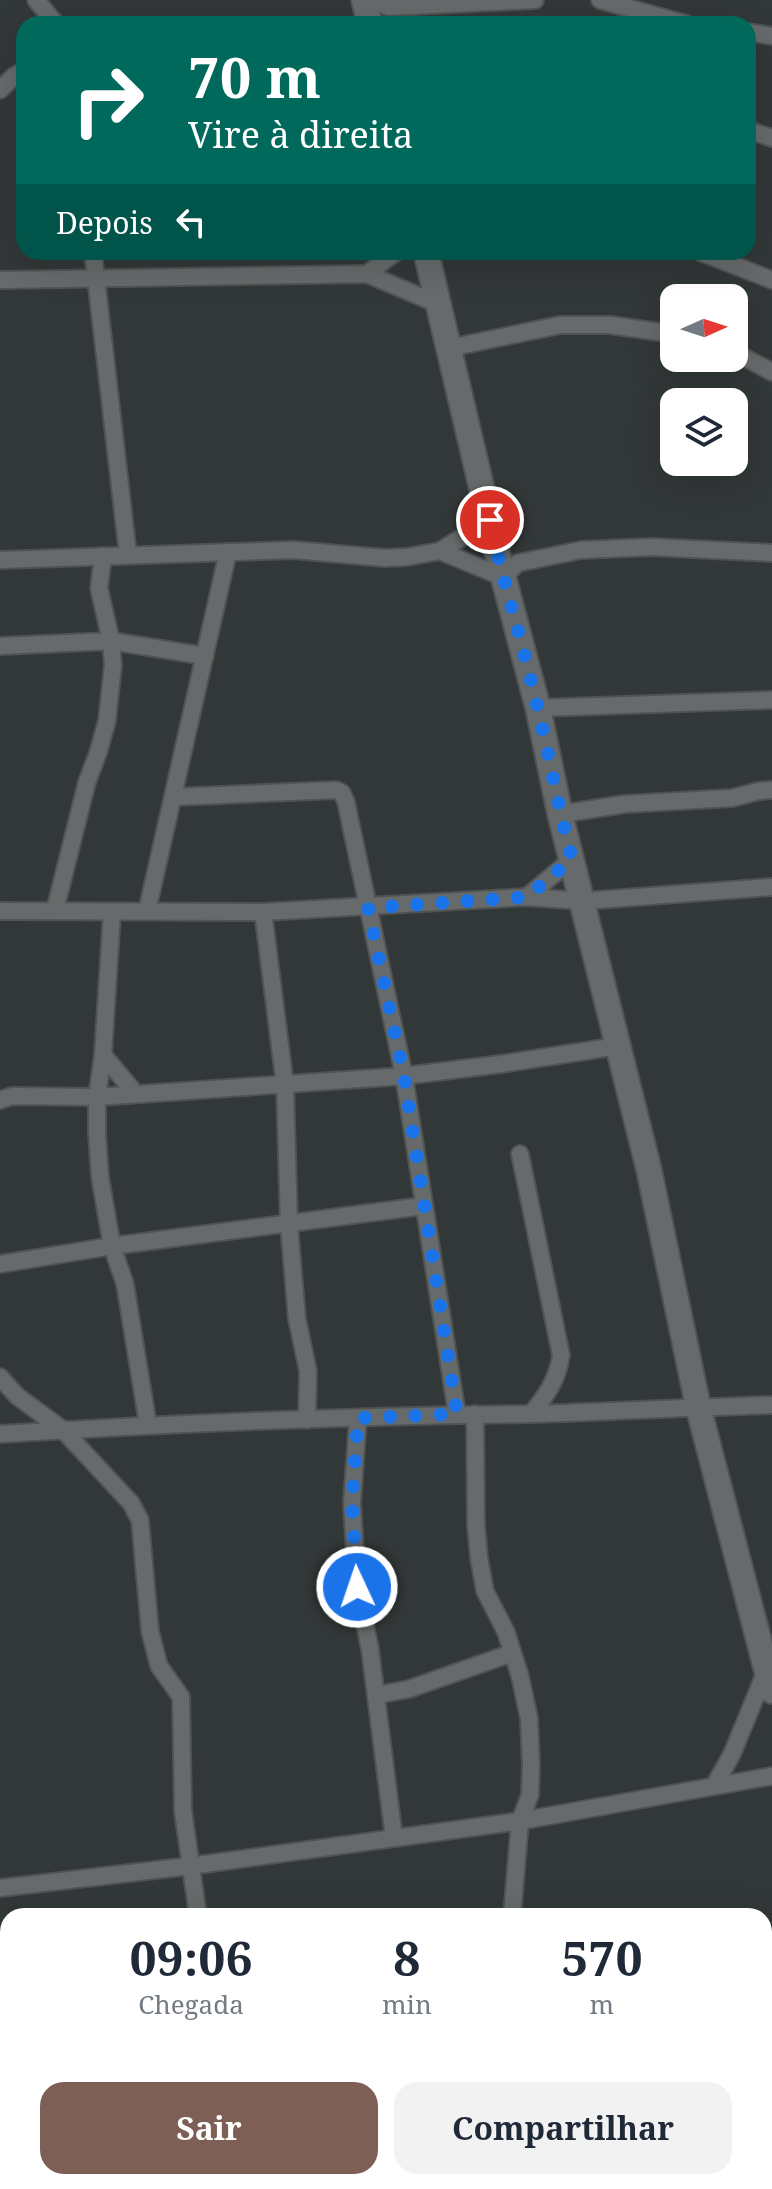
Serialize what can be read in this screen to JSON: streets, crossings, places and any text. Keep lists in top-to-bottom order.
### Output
{
  "north": "right",
  "page": {
    "turn": ["70 m", "Vire à direita"],
    "then": "Depois",
    "eta": [
      "09:06",
      "Chegada",
      "8",
      "min",
      "570",
      "m"
    ],
    "buttons": ["Sair", "Compartilhar"]
  }
}
